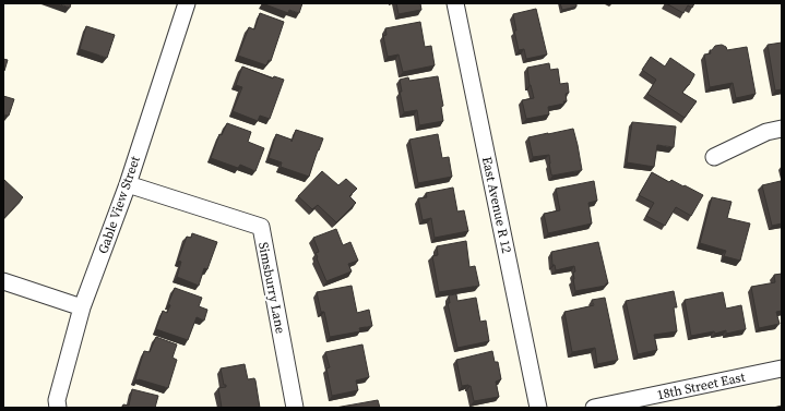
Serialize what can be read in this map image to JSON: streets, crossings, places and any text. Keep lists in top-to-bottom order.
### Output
{
  "streets": {
    "street": [
      "Gable View Street",
      "East Avenue R 12",
      "Simsburry Lane",
      "18th Street East"
    ]
  },
  "crossings": [
    ["Gable View Street", "Simsburry Lane"]
  ]
}
